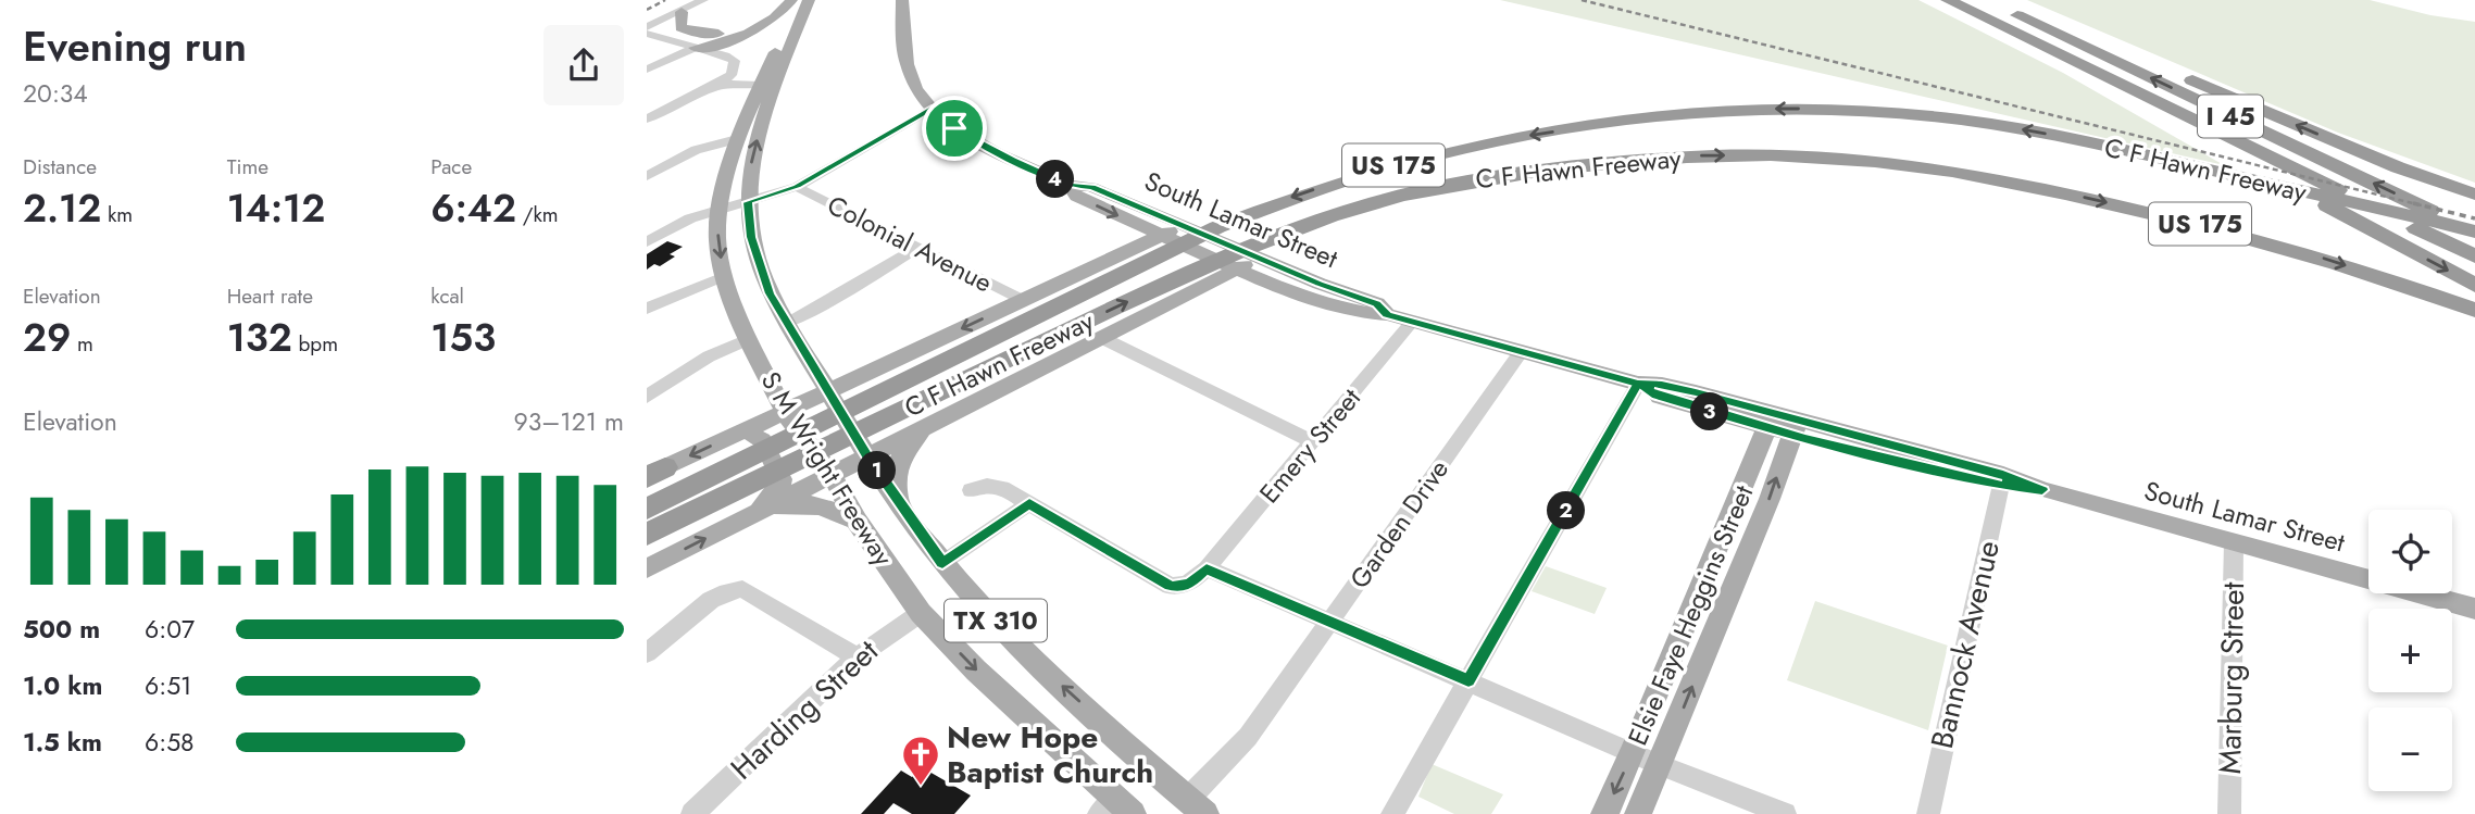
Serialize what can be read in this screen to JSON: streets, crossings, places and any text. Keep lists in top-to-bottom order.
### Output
{
  "streets": {
    "highway": ["I 45", "US 175", "C F Hawn Freeway"],
    "main road": [
      "South Lamar Street",
      "S M Wright Freeway",
      "Elsie Faye Heggins Street",
      "TX 310"
    ],
    "street": [
      "Colonial Avenue",
      "Emery Street",
      "Garden Drive",
      "Bannock Avenue",
      "Marburg Street",
      "Harding Street"
    ]
  },
  "crossings": [
    ["I 45", "C F Hawn Freeway"],
    ["C F Hawn Freeway", "South Lamar Street"],
    ["C F Hawn Freeway", "Colonial Avenue"],
    ["C F Hawn Freeway", "S M Wright Freeway"],
    ["South Lamar Street", "Emery Street"],
    ["South Lamar Street", "Garden Drive"],
    ["South Lamar Street", "Elsie Faye Heggins Street"],
    ["South Lamar Street", "Bannock Avenue"],
    ["South Lamar Street", "Marburg Street"],
    ["S M Wright Freeway", "Garden Drive"],
    ["S M Wright Freeway", "Harding Street"]
  ],
  "places": {
    "church": ["New Hope Baptist Church"]
  },
  "page": {
    "heading": ["Evening run", "20:34"],
    "stats": [
      ["Distance", "2.12 km"],
      ["Time", "14:12"],
      ["Pace", "6:42 /km"],
      ["Elevation", "29 m"],
      ["Heart rate", "132 bpm"],
      ["kcal", "153"]
    ],
    "pins": [
      "4",
      "3",
      "1",
      "2"
    ],
    "chart": ["Elevation", "93–121 m"],
    "map_buttons": ["+", "−"],
    "list": [
      {
        "name": "500 m",
        "note": "6:07"
      },
      {
        "name": "1.0 km",
        "note": "6:51"
      },
      {
        "name": "1.5 km",
        "note": "6:58"
      }
    ]
  }
}
